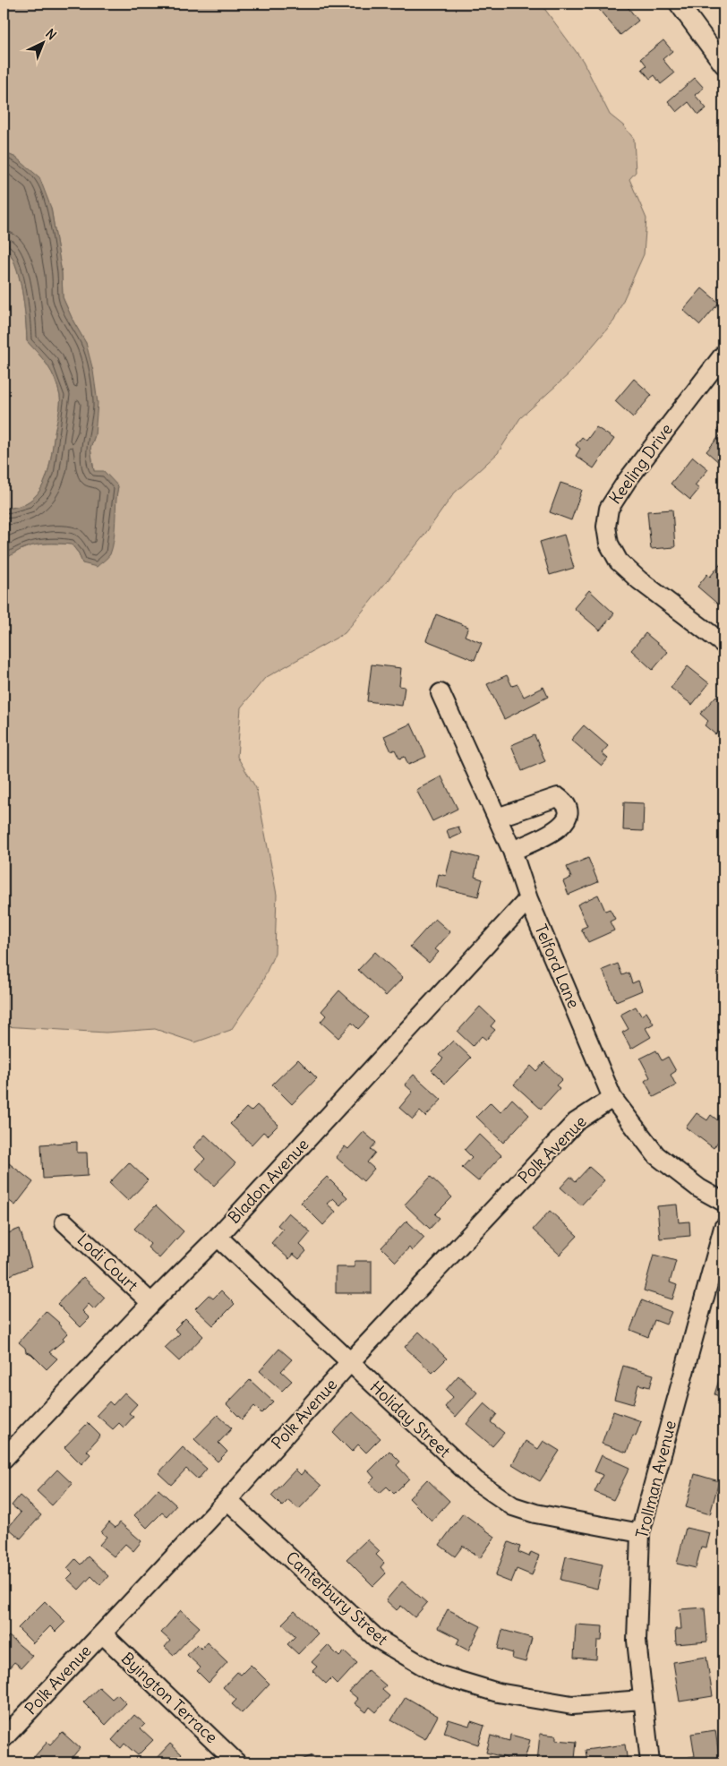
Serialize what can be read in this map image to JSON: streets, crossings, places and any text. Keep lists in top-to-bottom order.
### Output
{
  "streets": {
    "street": [
      "Keeling Drive",
      "Telford Lane",
      "Polk Avenue",
      "Bladon Avenue",
      "Lodi Court",
      "Holiday Street",
      "Trollman Avenue",
      "Canterbury Street",
      "Byington Terrace"
    ]
  },
  "crossings": [
    ["Telford Lane", "Polk Avenue"],
    ["Telford Lane", "Bladon Avenue"],
    ["Polk Avenue", "Holiday Street"],
    ["Polk Avenue", "Canterbury Street"],
    ["Polk Avenue", "Byington Terrace"],
    ["Bladon Avenue", "Lodi Court"],
    ["Bladon Avenue", "Holiday Street"],
    ["Holiday Street", "Trollman Avenue"],
    ["Trollman Avenue", "Canterbury Street"]
  ],
  "north": "top right"
}
